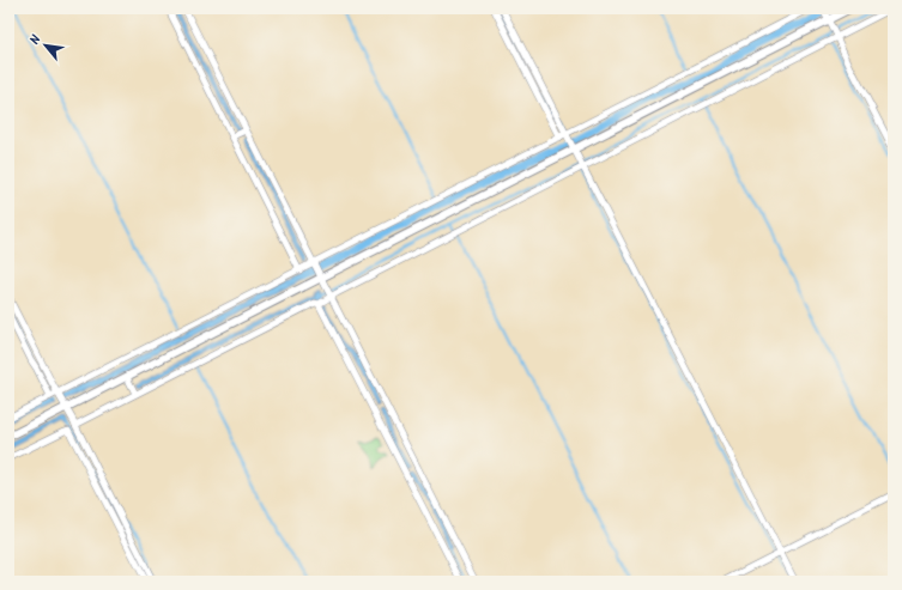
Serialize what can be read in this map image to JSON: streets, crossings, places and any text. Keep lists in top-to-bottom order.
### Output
{
  "north": "top left"
}
